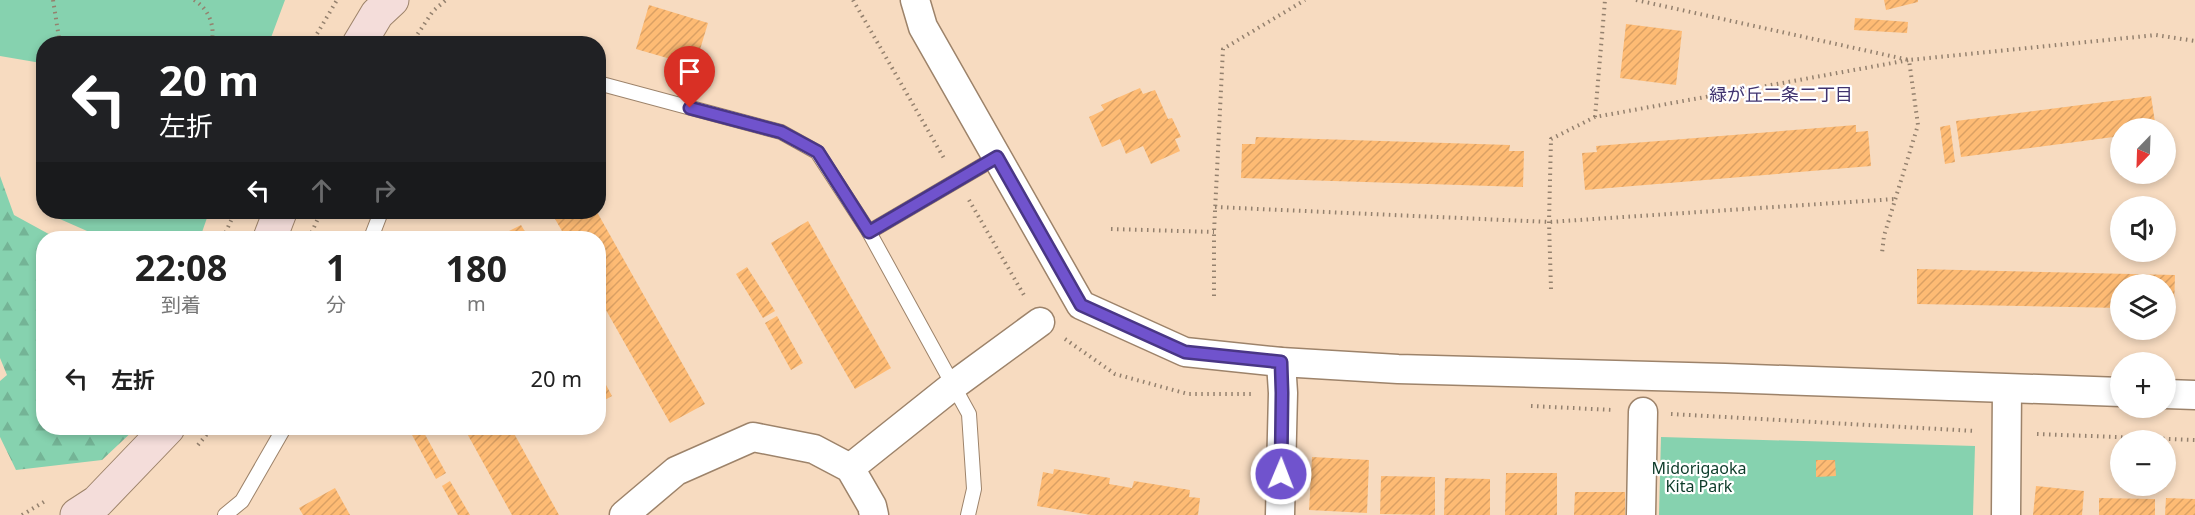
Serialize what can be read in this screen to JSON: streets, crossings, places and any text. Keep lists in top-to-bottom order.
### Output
{
  "districts": ["緑が丘二条二丁目"],
  "parks": ["Midorigaoka Kita Park"],
  "north": "bottom left",
  "page": {
    "turn": ["20 m", "左折"],
    "map_buttons": ["+", "−"],
    "eta": [
      "22:08",
      "到着",
      "1",
      "分",
      "180",
      "m"
    ],
    "list": [
      {
        "name": "左折",
        "value": "20 m"
      }
    ]
  }
}
